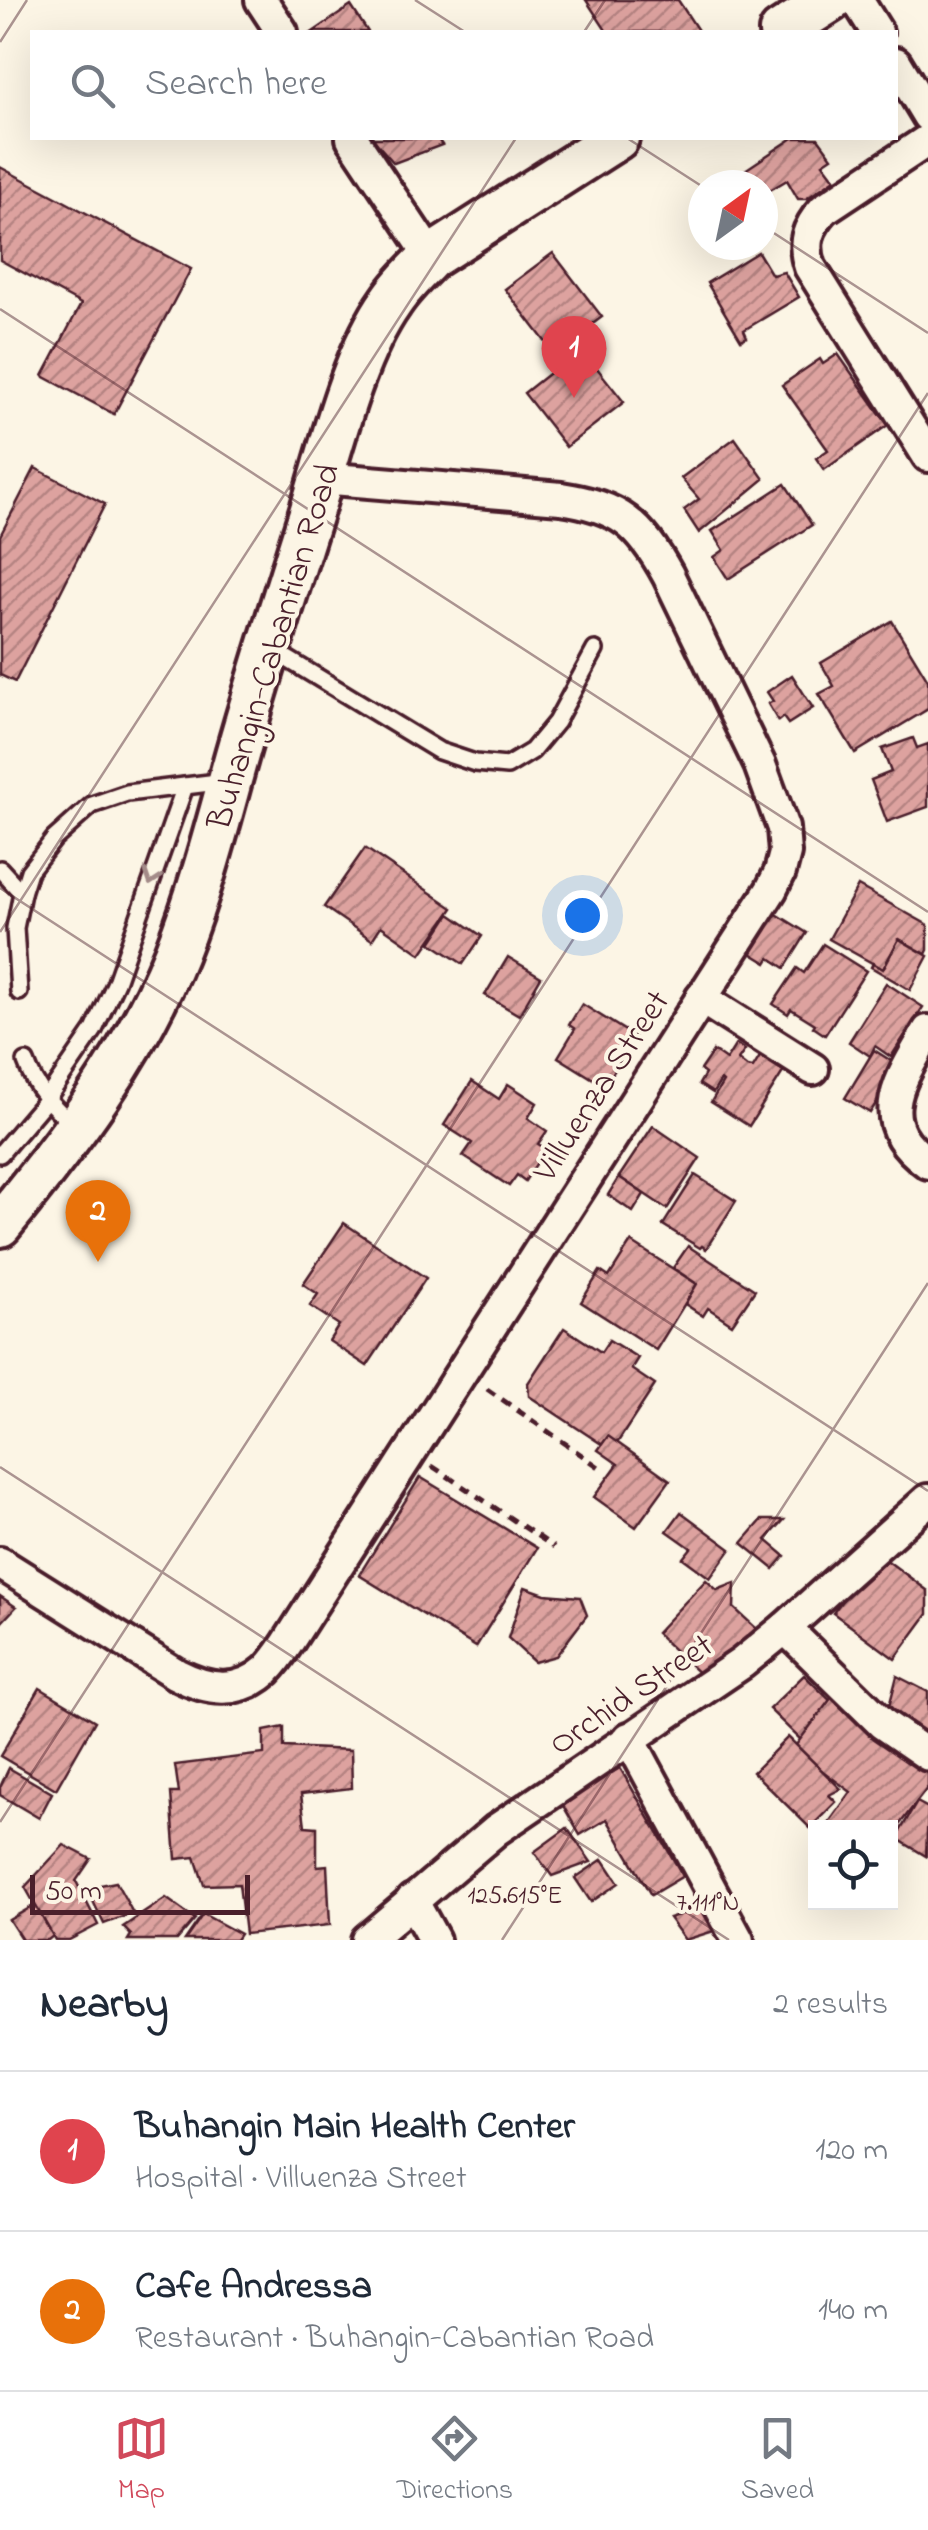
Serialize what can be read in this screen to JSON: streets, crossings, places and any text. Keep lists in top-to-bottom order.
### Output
{
  "streets": {
    "main road": ["Buhangin-Cabantian Road"],
    "street": ["Villuenza Street", "Orchid Street"]
  },
  "crossings": [
    ["Buhangin-Cabantian Road", "Villuenza Street"]
  ],
  "scale_bar": "50 m",
  "north": "top right",
  "page": {
    "search": "Search here",
    "pins": ["1", "2"],
    "scale": "50 m",
    "heading": ["Nearby", "2 results"],
    "list": [
      {
        "mark": "1",
        "name": "Buhangin Main Health Center",
        "note": "Hospital · Villuenza Street",
        "value": "120 m"
      },
      {
        "mark": "2",
        "name": "Cafe Andressa",
        "note": "Restaurant · Buhangin-Cabantian Road",
        "value": "140 m"
      }
    ],
    "nav": ["Map", "Directions", "Saved"]
  },
  "coordinates": ["125.615°E", "7.111°N"]
}
